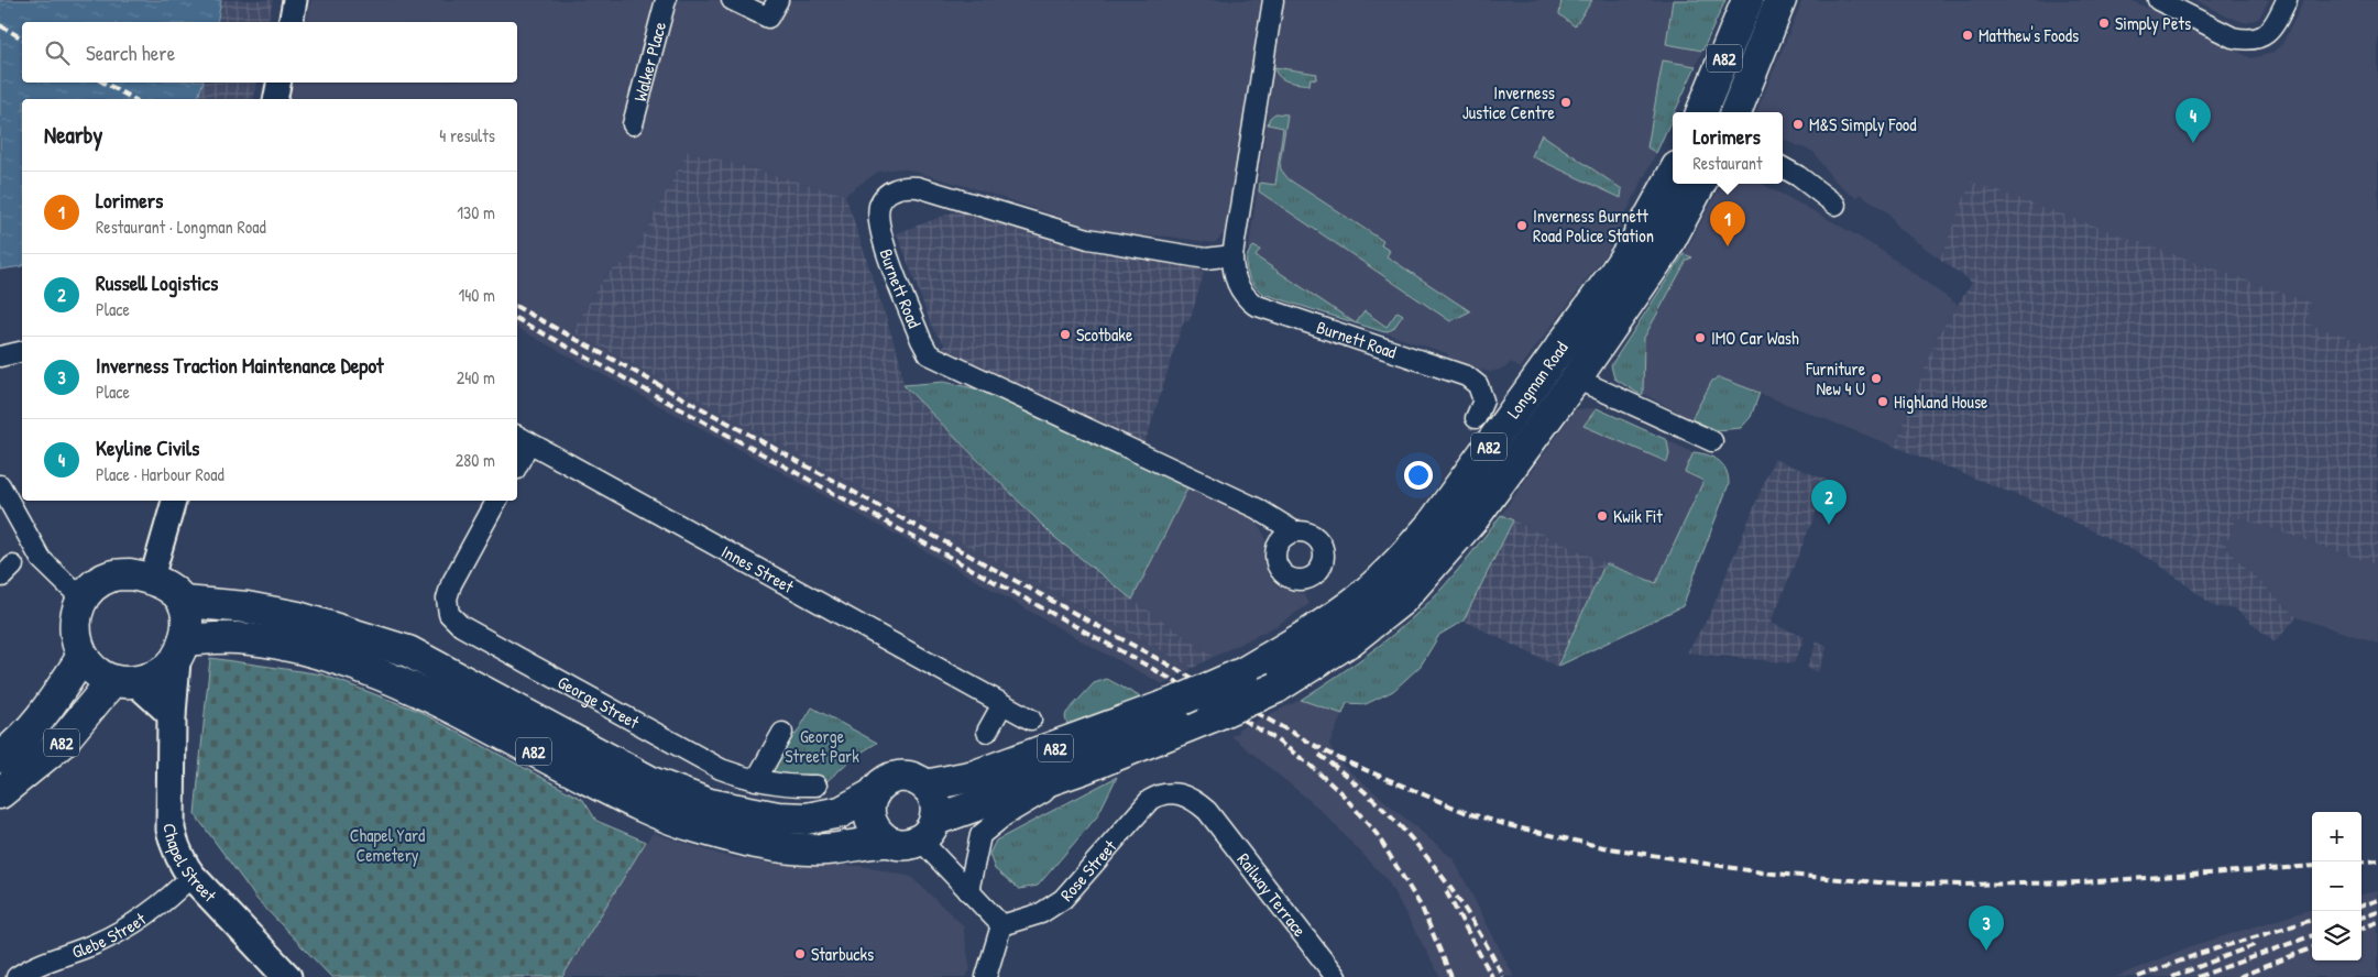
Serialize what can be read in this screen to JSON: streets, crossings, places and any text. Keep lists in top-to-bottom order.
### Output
{
  "streets": {
    "highway": ["A82", "Longman Road"],
    "main road": ["Chapel Street"],
    "street": [
      "Walker Place",
      "Burnett Road",
      "Innes Street",
      "George Street",
      "Rose Street",
      "Railway Terrace",
      "Glebe Street"
    ]
  },
  "crossings": [
    ["A82", "Longman Road"],
    ["A82", "Chapel Street"],
    ["Chapel Street", "Glebe Street"],
    ["Rose Street", "Railway Terrace"]
  ],
  "parks": ["George Street Park", "Chapel Yard Cemetery"],
  "places": [
    "Simply Pets",
    "Matthew's Foods",
    "Inverness Justice Centre",
    "M&S Simply Food",
    "Inverness Burnett Road Police Station",
    "Scotbake",
    "IMO Car Wash",
    "Furniture New 4 U",
    "Highland House",
    "Kwik Fit",
    "Starbucks"
  ],
  "page": {
    "search": "Search here",
    "pins": [
      "4",
      "1",
      "2",
      "3"
    ],
    "heading": ["Nearby", "4 results"],
    "popup": ["Lorimers", "Restaurant"],
    "list": [
      {
        "mark": "1",
        "name": "Lorimers",
        "note": "Restaurant · Longman Road",
        "value": "130 m"
      },
      {
        "mark": "2",
        "name": "Russell Logistics",
        "note": "Place",
        "value": "140 m"
      },
      {
        "mark": "3",
        "name": "Inverness Traction Maintenance Depot",
        "note": "Place",
        "value": "240 m"
      },
      {
        "mark": "4",
        "name": "Keyline Civils",
        "note": "Place · Harbour Road",
        "value": "280 m"
      }
    ],
    "map_buttons": ["+", "−"]
  }
}
